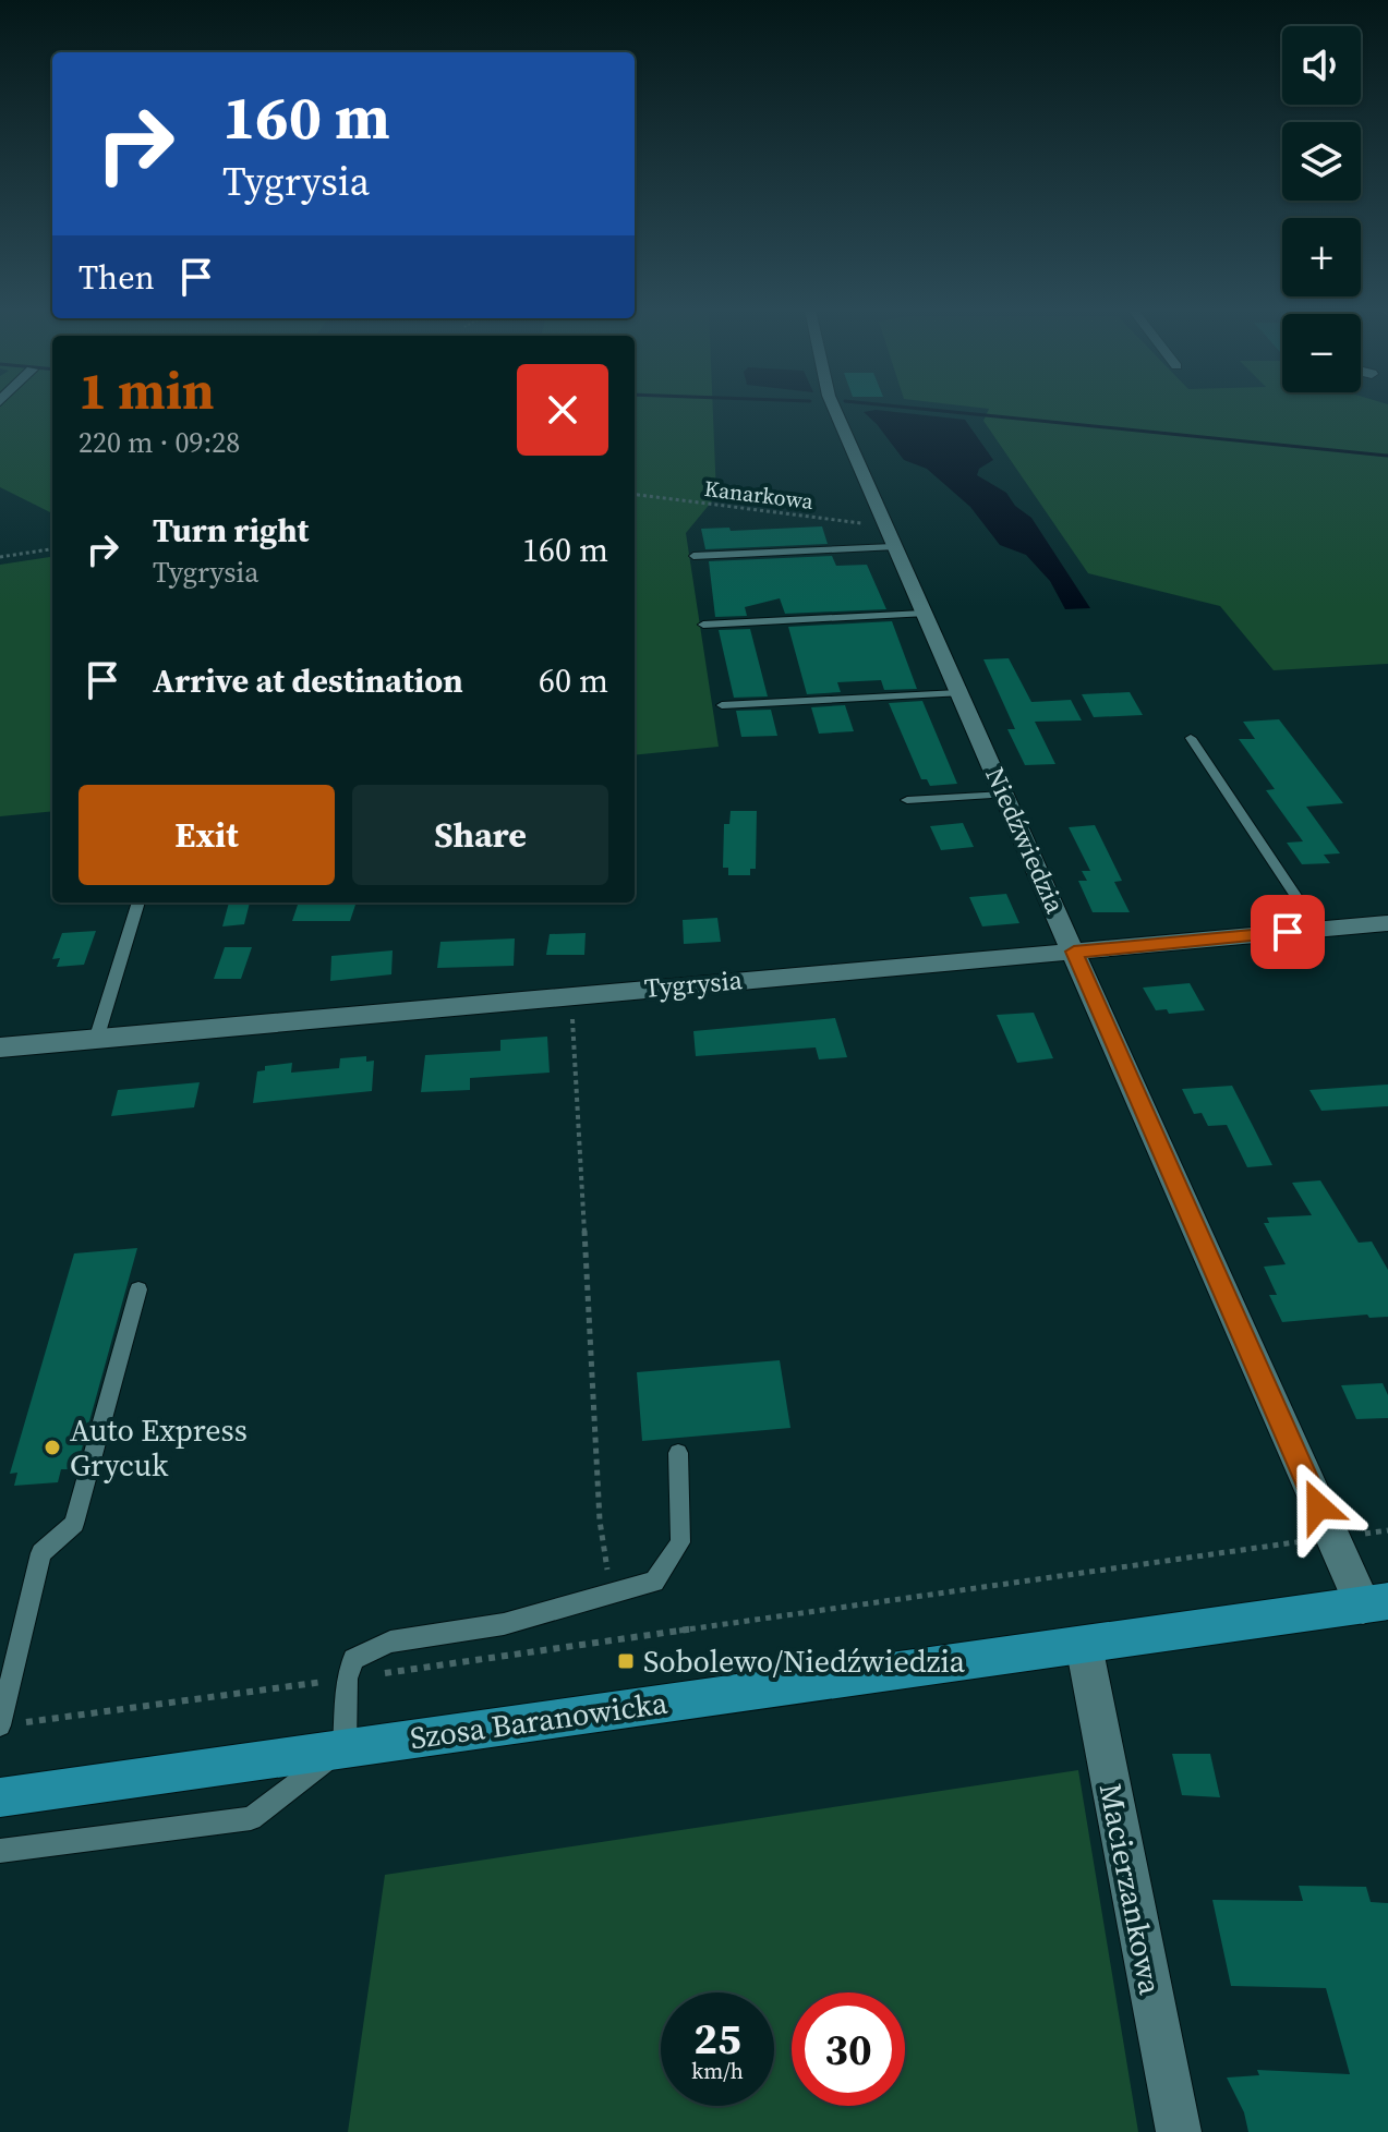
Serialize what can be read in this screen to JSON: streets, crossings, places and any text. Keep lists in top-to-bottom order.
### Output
{
  "streets": {
    "main road": ["Szosa Baranowicka"],
    "street": ["Niedźwiedzia", "Tygrysia", "Macierzankowa"],
    "path": ["Kanarkowa"]
  },
  "crossings": [
    ["Kanarkowa", "Niedźwiedzia"],
    ["Niedźwiedzia", "Tygrysia"],
    ["Niedźwiedzia", "Szosa Baranowicka"],
    ["Szosa Baranowicka", "Macierzankowa"]
  ],
  "places": {
    "other": ["Auto Express Grycuk"],
    "transit": ["Sobolewo/Niedźwiedzia"]
  },
  "page": {
    "map_buttons": ["+", "−"],
    "turn": ["160 m", "Tygrysia"],
    "then": "Then",
    "heading": ["1 min", "220 m · 09:28"],
    "list": [
      {
        "name": "Turn right",
        "note": "Tygrysia",
        "value": "160 m"
      },
      {
        "name": "Arrive at destination",
        "value": "60 m"
      }
    ],
    "buttons": ["Exit", "Share"],
    "speed": "25 km/h",
    "limit": "30"
  }
}
